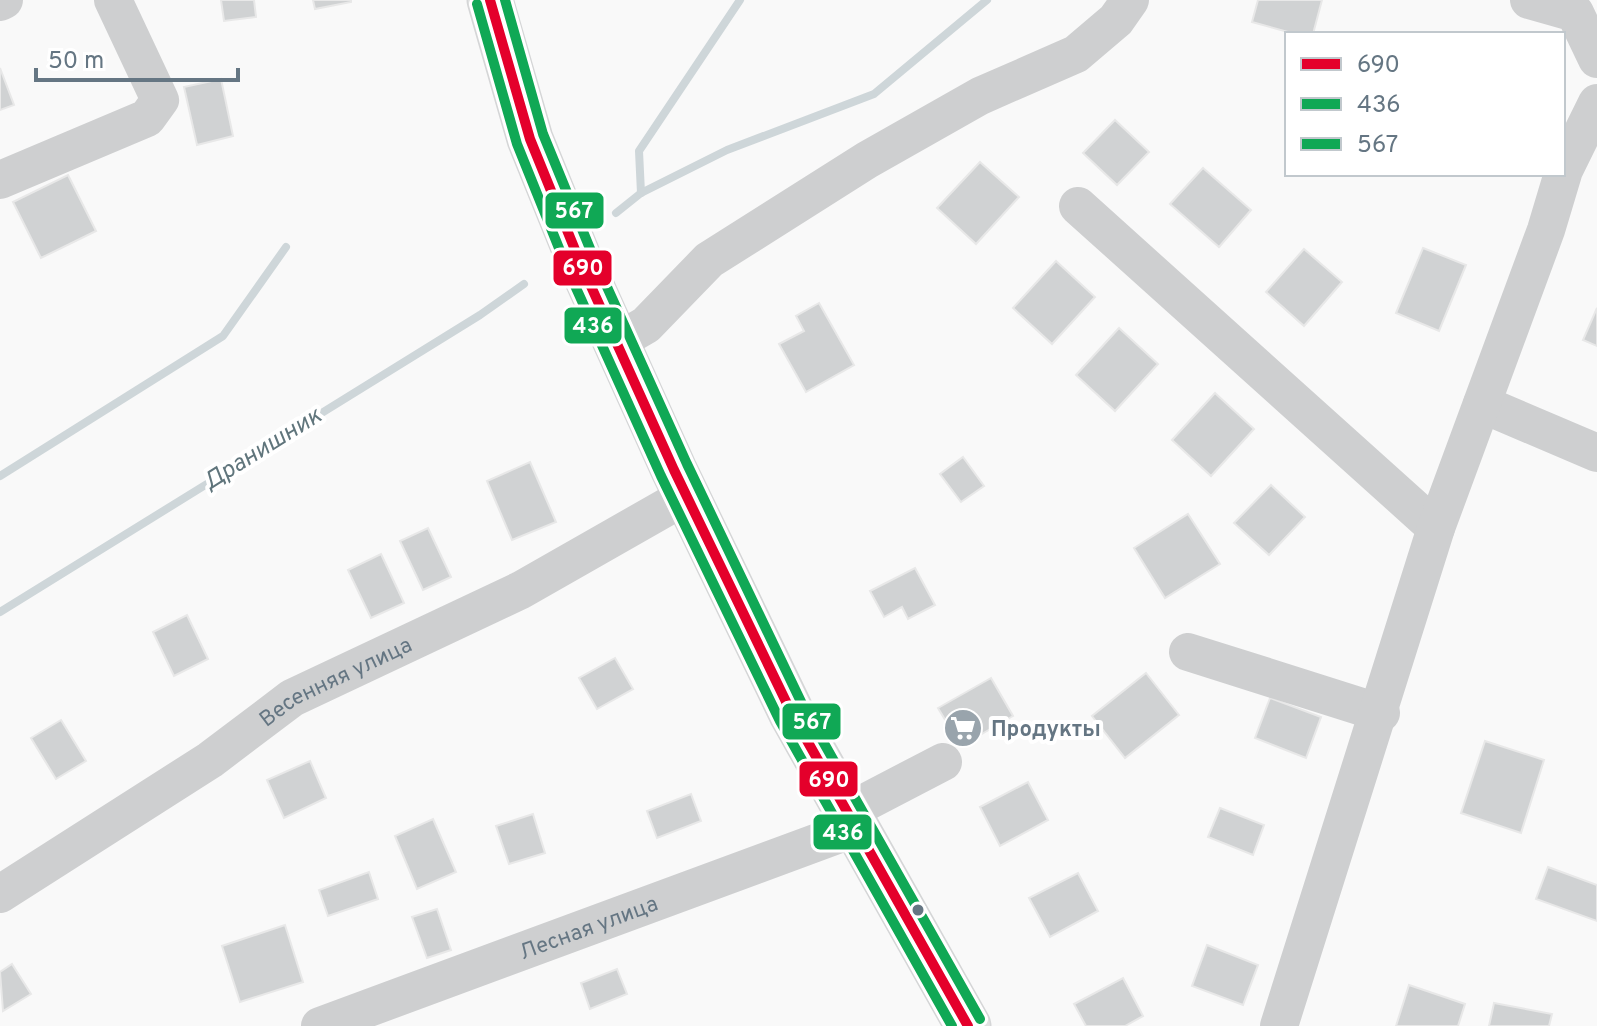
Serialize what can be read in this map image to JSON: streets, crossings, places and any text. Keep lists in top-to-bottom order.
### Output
{
  "streets": {
    "street": ["Весенняя улица", "Лесная улица"]
  },
  "water": ["Дранишник"],
  "places": {
    "supermarket": ["Продукты"]
  },
  "lines": ["transit line 690", "transit line 567", "transit line 436"],
  "legend": ["690", "436", "567"],
  "scale_bar": "50 m"
}
